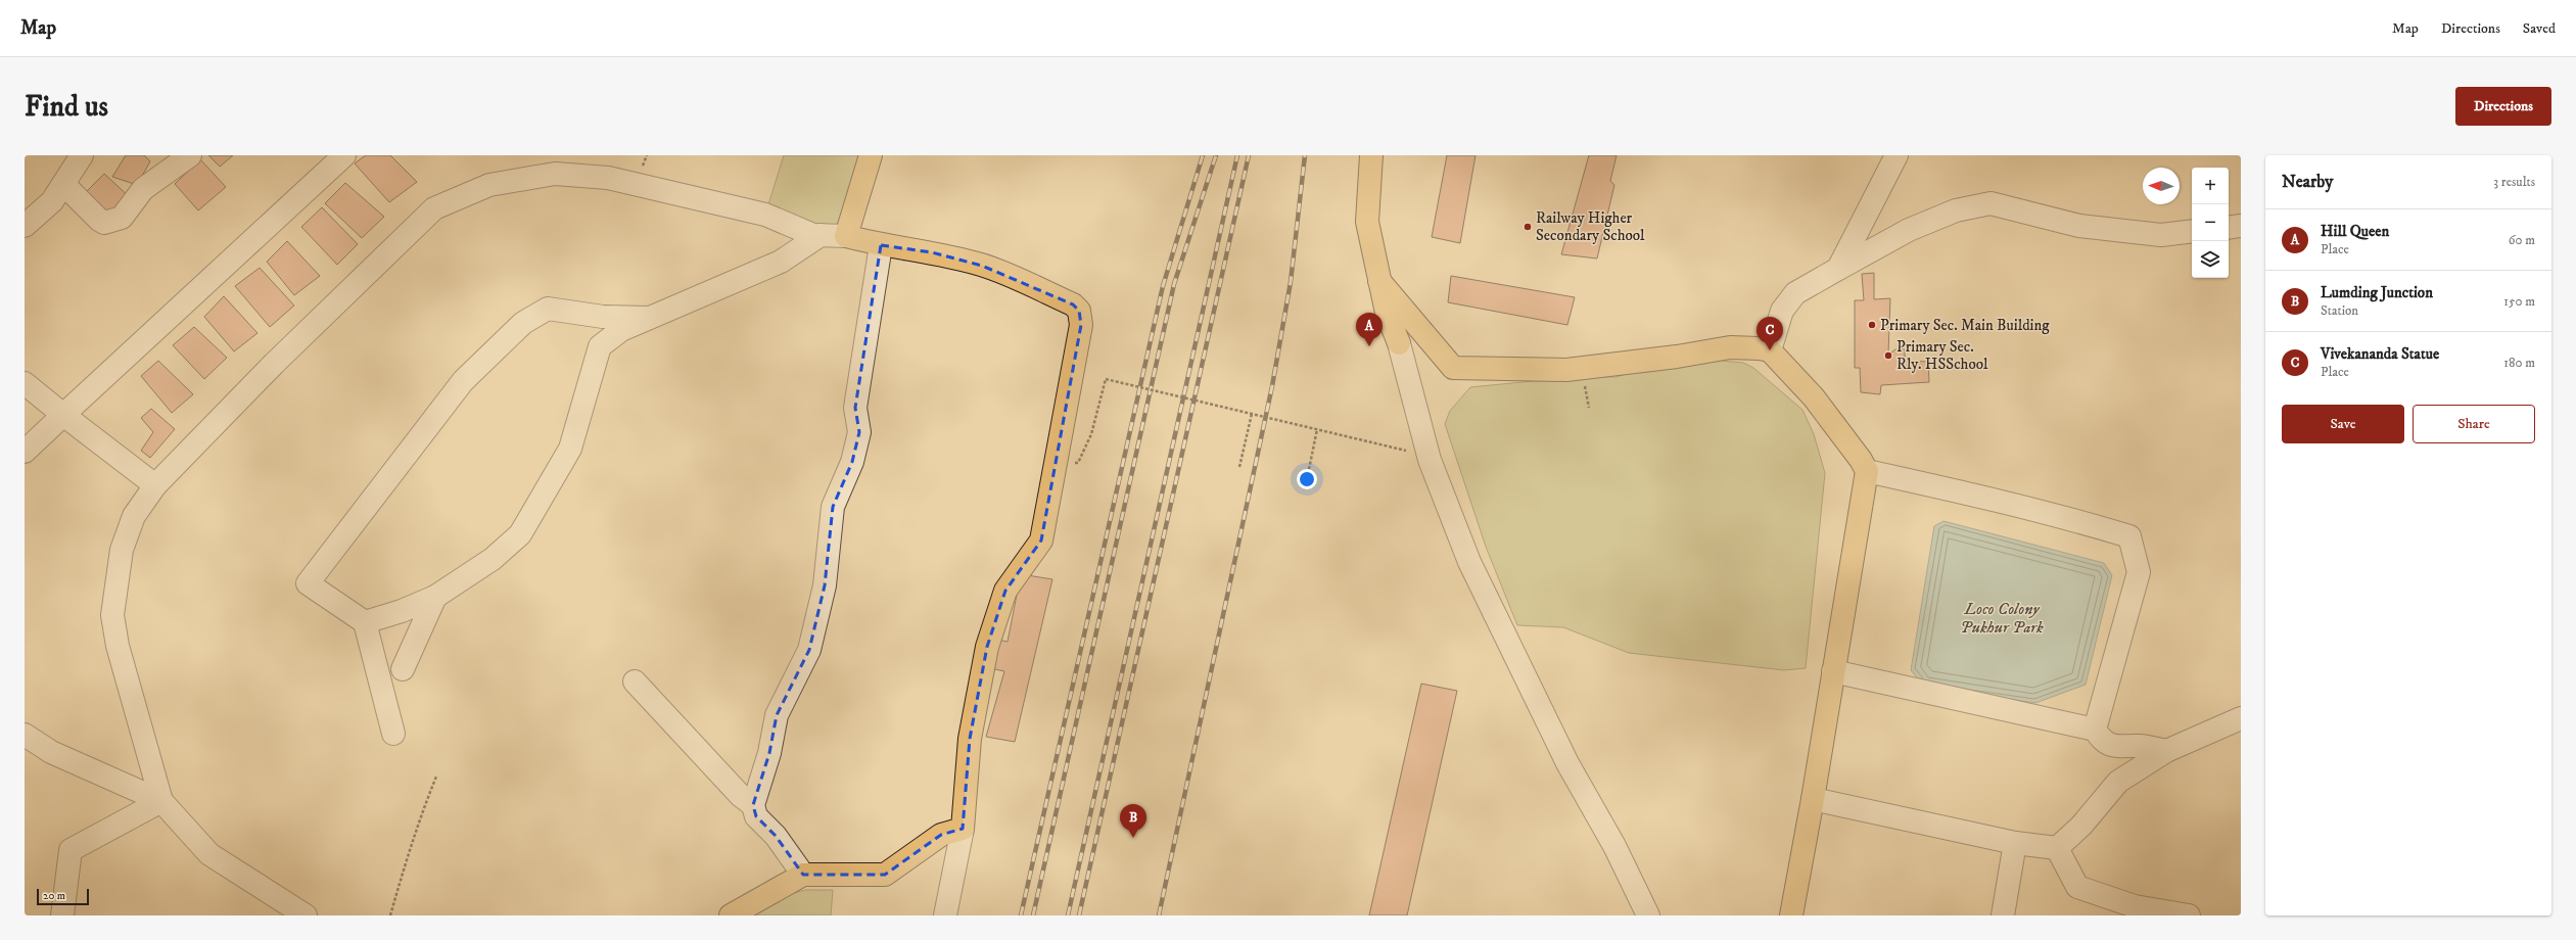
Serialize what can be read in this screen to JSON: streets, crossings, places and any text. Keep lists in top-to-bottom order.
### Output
{
  "water": ["Loco Colony Pukhur Park"],
  "places": ["Railway Higher Secondary School", "Primary Sec. Main Building", "Primary Sec. Rly. HSSchool"],
  "scale_bar": "20 m",
  "north": "left",
  "page": {
    "header": "Map",
    "nav": ["Map", "Directions", "Saved"],
    "buttons": [
      "Directions",
      ["Save", "Share"]
    ],
    "title": "Find us",
    "heading": ["Nearby", "3 results"],
    "map_buttons": ["+", "−"],
    "list": [
      {
        "mark": "A",
        "name": "Hill Queen",
        "note": "Place",
        "value": "60 m"
      },
      {
        "mark": "B",
        "name": "Lumding Junction",
        "note": "Station",
        "value": "150 m"
      },
      {
        "mark": "C",
        "name": "Vivekananda Statue",
        "note": "Place",
        "value": "180 m"
      }
    ],
    "pins": ["A", "C", "B"],
    "scale": "20 m"
  }
}
